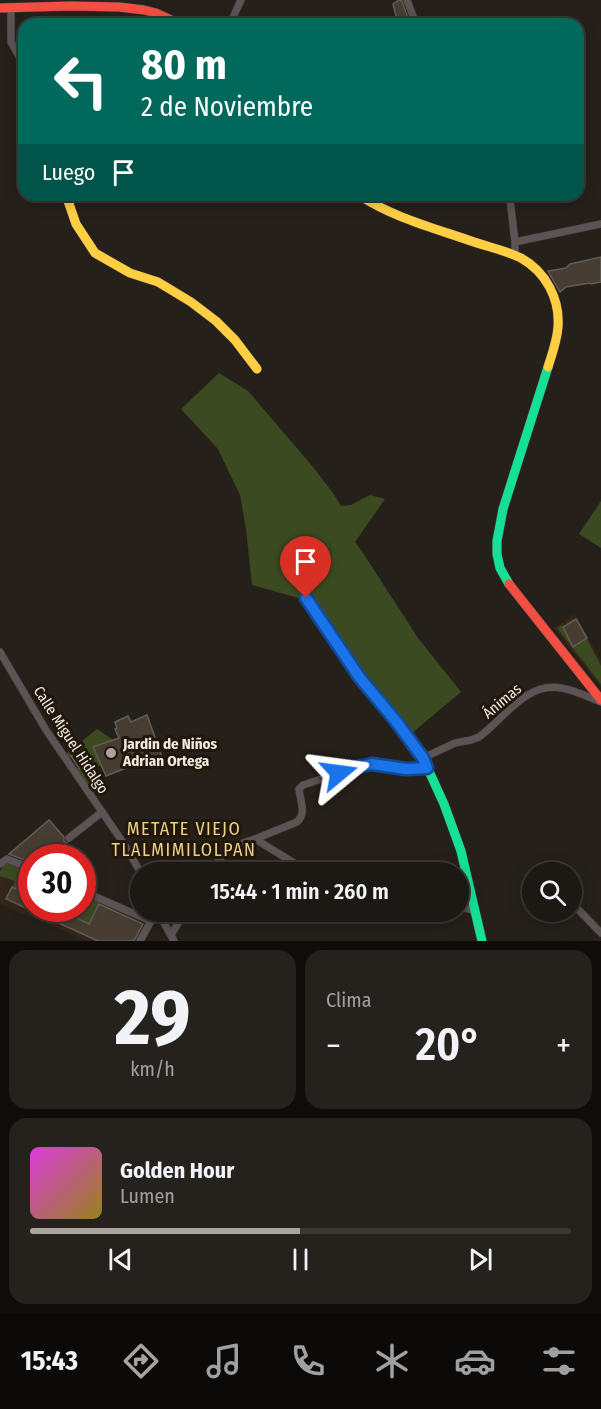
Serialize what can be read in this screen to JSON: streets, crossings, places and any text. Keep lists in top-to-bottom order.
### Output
{
  "streets": {
    "street": ["Ánimas", "Calle Miguel Hidalgo"]
  },
  "districts": ["METATE VIEJO TLALMIMILOLPAN"],
  "places": ["Jardin de Niños Adrian Ortega"],
  "page": {
    "turn": ["80 m", "2 de Noviembre"],
    "then": "Luego",
    "limit": "30",
    "trip": "15:44 · 1 min · 260 m",
    "tile": [
      ["29", "km/h"],
      "Clima"
    ],
    "heat": ["−", "20°", "+"],
    "song": ["Golden Hour", "Lumen"],
    "tabs": "15:43"
  }
}
